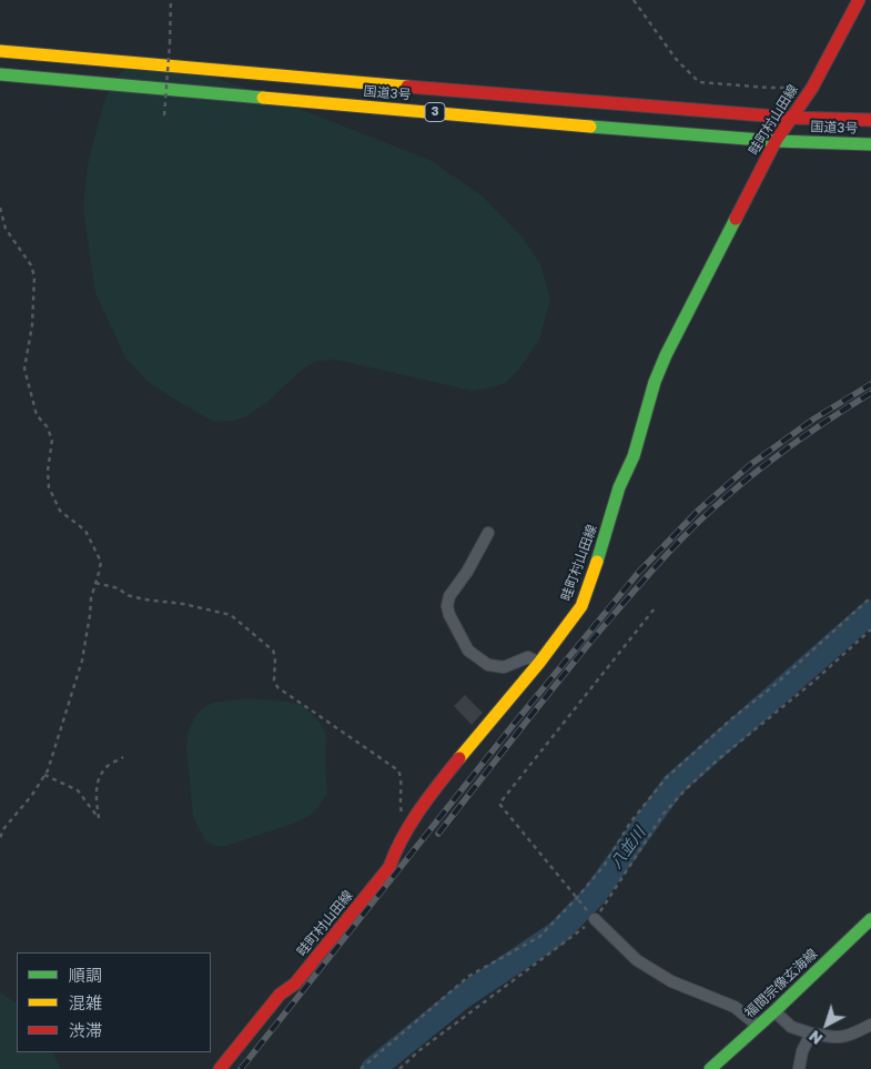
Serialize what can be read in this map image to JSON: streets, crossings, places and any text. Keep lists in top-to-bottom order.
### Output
{
  "streets": {
    "main road": [
      "国道3号",
      "3",
      "畦町村山田線",
      "福間宗像玄海線"
    ]
  },
  "crossings": [
    ["国道3号", "畦町村山田線"]
  ],
  "water": ["八並川"],
  "legend": ["順調", "混雑", "渋滞"],
  "north": "bottom left"
}
